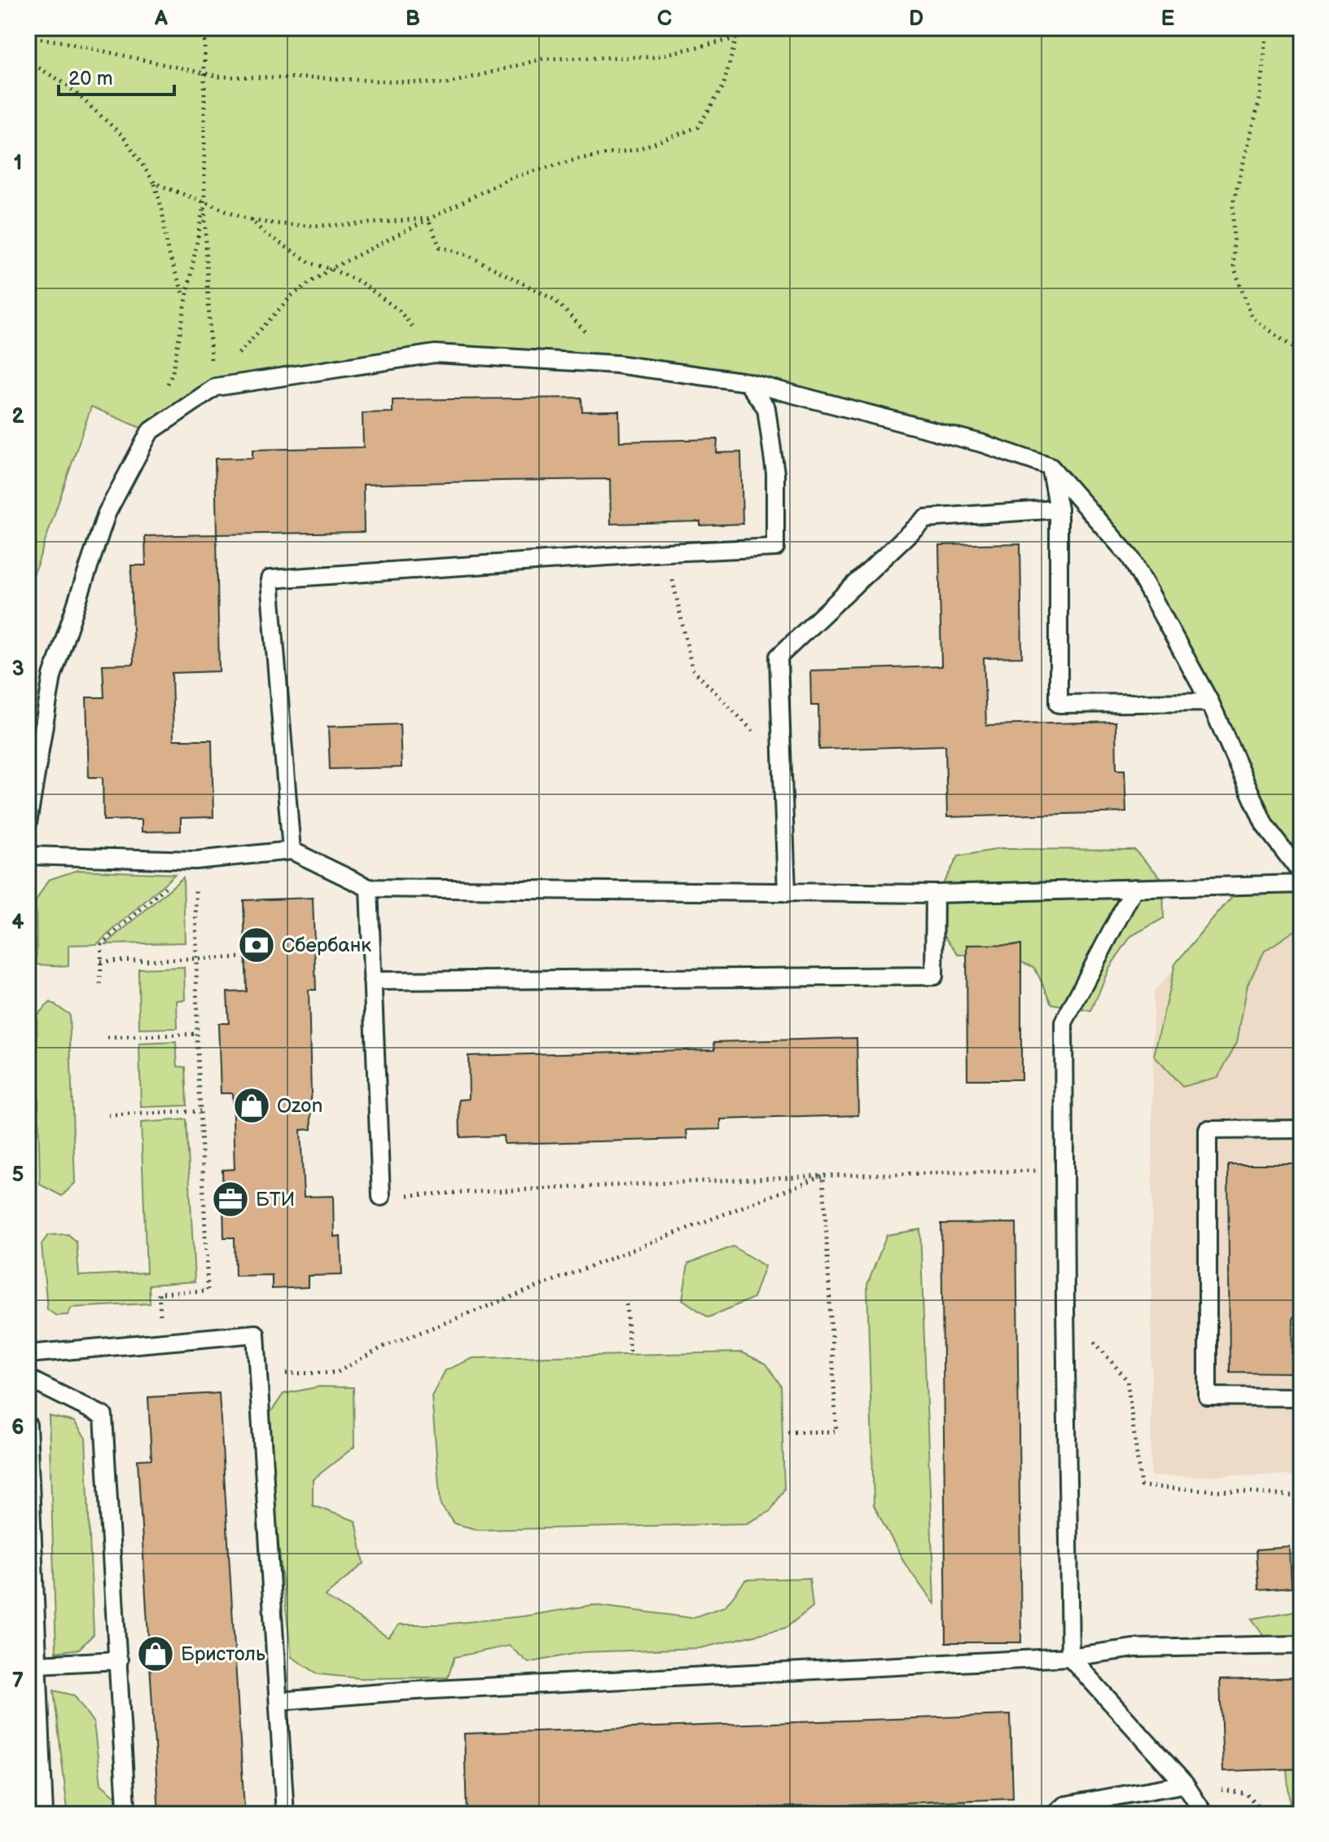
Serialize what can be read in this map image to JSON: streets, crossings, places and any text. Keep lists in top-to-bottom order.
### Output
{
  "places": {
    "bank": ["Сбербанк"],
    "shop": ["Ozon", "Бристоль"],
    "office": ["БТИ"]
  },
  "scale_bar": "20 m",
  "grid": {
    "columns": [
      "A",
      "B",
      "C",
      "D",
      "E"
    ],
    "rows": [
      "1",
      "2",
      "3",
      "4",
      "5",
      "6",
      "7"
    ]
  }
}
